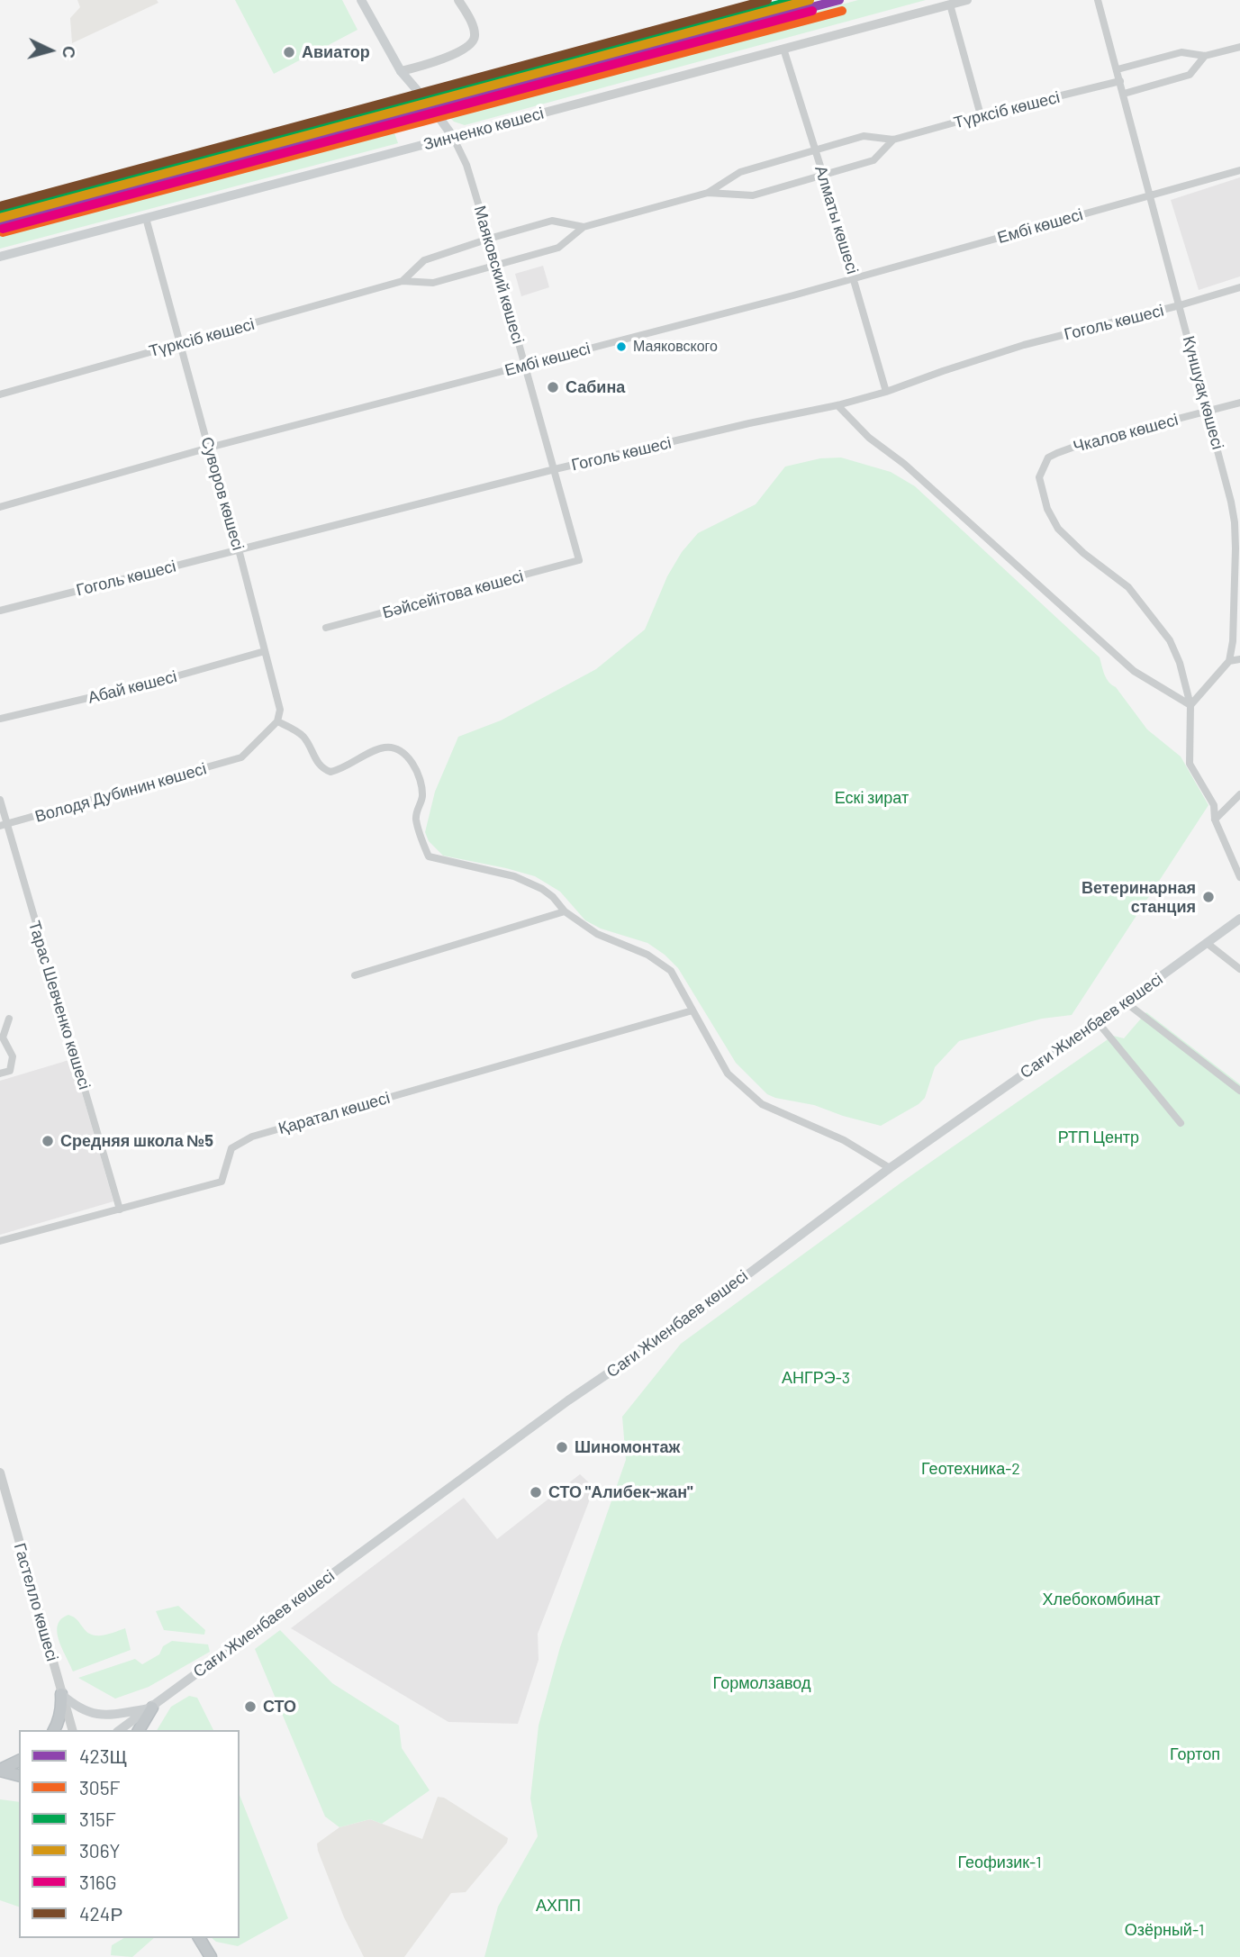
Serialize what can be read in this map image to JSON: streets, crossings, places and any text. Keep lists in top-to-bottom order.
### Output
{
  "streets": {
    "main road": ["Зинченко көшесі", "Сағи Жиенбаев көшесі"],
    "street": [
      "Түрксіб көшесі",
      "Алматы көшесі",
      "Ембі көшесі",
      "Маяковский көшесі",
      "Гоголь көшесі",
      "Күншуақ көшесі",
      "Чкалов көшесі",
      "Суворов көшесі",
      "Бәйсейітова көшесі",
      "Абай көшесі",
      "Володя Дубинин көшесі",
      "Тарас Шевченко көшесі",
      "Қаратал көшесі",
      "Гастелло көшесі"
    ]
  },
  "crossings": [
    ["Түрксіб көшесі", "Алматы көшесі"],
    ["Түрксіб көшесі", "Маяковский көшесі"],
    ["Түрксіб көшесі", "Күншуақ көшесі"],
    ["Түрксіб көшесі", "Суворов көшесі"],
    ["Зинченко көшесі", "Алматы көшесі"],
    ["Зинченко көшесі", "Маяковский көшесі"],
    ["Зинченко көшесі", "Суворов көшесі"],
    ["Алматы көшесі", "Ембі көшесі"],
    ["Алматы көшесі", "Гоголь көшесі"],
    ["Ембі көшесі", "Маяковский көшесі"],
    ["Ембі көшесі", "Күншуақ көшесі"],
    ["Ембі көшесі", "Суворов көшесі"],
    ["Маяковский көшесі", "Гоголь көшесі"],
    ["Маяковский көшесі", "Бәйсейітова көшесі"],
    ["Гоголь көшесі", "Күншуақ көшесі"],
    ["Гоголь көшесі", "Суворов көшесі"],
    ["Күншуақ көшесі", "Чкалов көшесі"],
    ["Суворов көшесі", "Абай көшесі"],
    ["Суворов көшесі", "Володя Дубинин көшесі"],
    ["Володя Дубинин көшесі", "Тарас Шевченко көшесі"],
    ["Тарас Шевченко көшесі", "Қаратал көшесі"]
  ],
  "parks": [
    "Ескі зират",
    "РТП Центр",
    "АНГРЭ-3",
    "Геотехника-2",
    "Хлебокомбинат",
    "Гормолзавод",
    "Гортоп",
    "Геофизик-1",
    "АХПП",
    "Озёрный-1"
  ],
  "places": [
    "Авиатор",
    "Маяковского",
    "Сабина",
    "Ветеринарная станция",
    "Средняя школа №5",
    "Шиномонтаж",
    "СТО \"Алибек-жан\"",
    "СТО"
  ],
  "lines": [
    "transit line 423Щ",
    "transit line 315F",
    "transit line 306Y",
    "transit line 424Р",
    "transit line 305F",
    "transit line 316G"
  ],
  "legend": [
    "423Щ",
    "305F",
    "315F",
    "306Y",
    "316G",
    "424Р"
  ],
  "north": "right"
}
